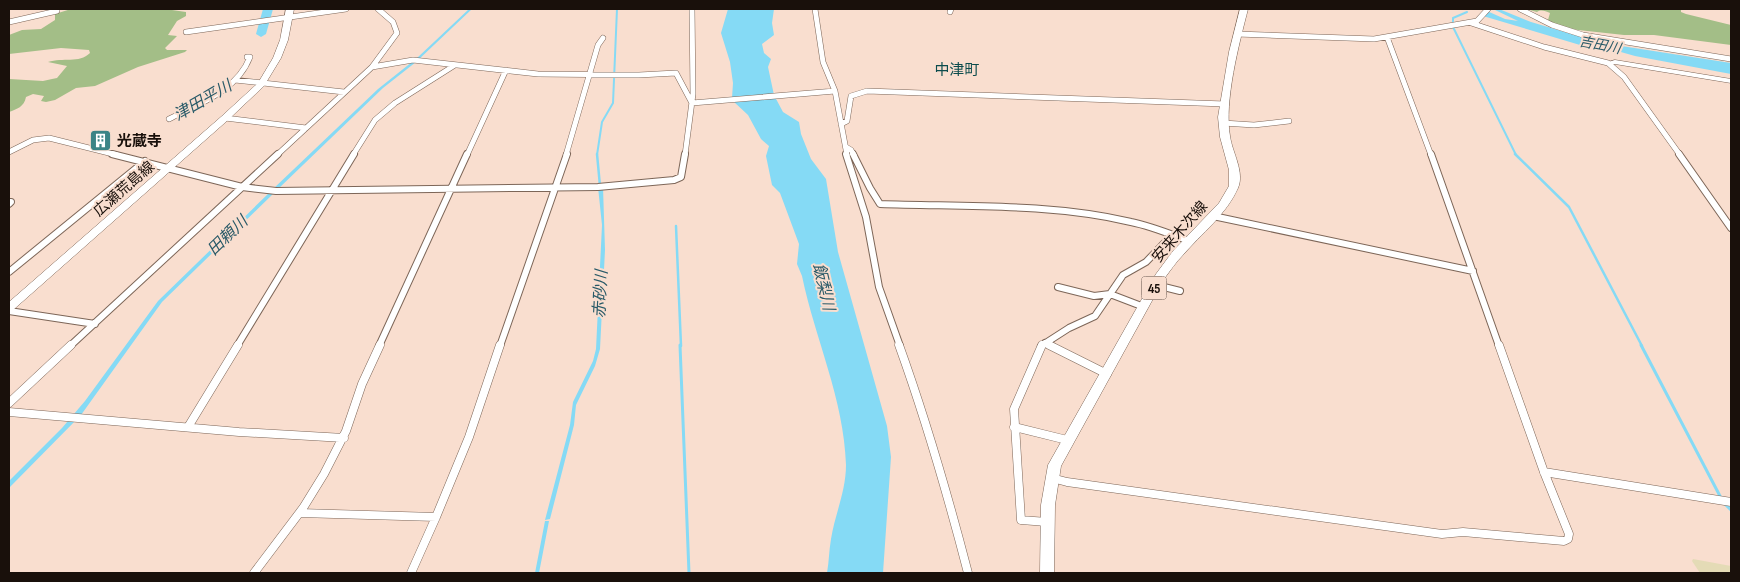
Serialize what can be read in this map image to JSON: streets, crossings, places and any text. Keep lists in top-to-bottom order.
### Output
{
  "streets": {
    "main road": ["広瀬荒島線", "安来木次線", "45"]
  },
  "districts": ["中津町"],
  "water": [
    "吉田川",
    "津田平川",
    "田頼川",
    "飯梨川",
    "赤砂川"
  ],
  "places": {
    "building": ["光蔵寺"]
  }
}
